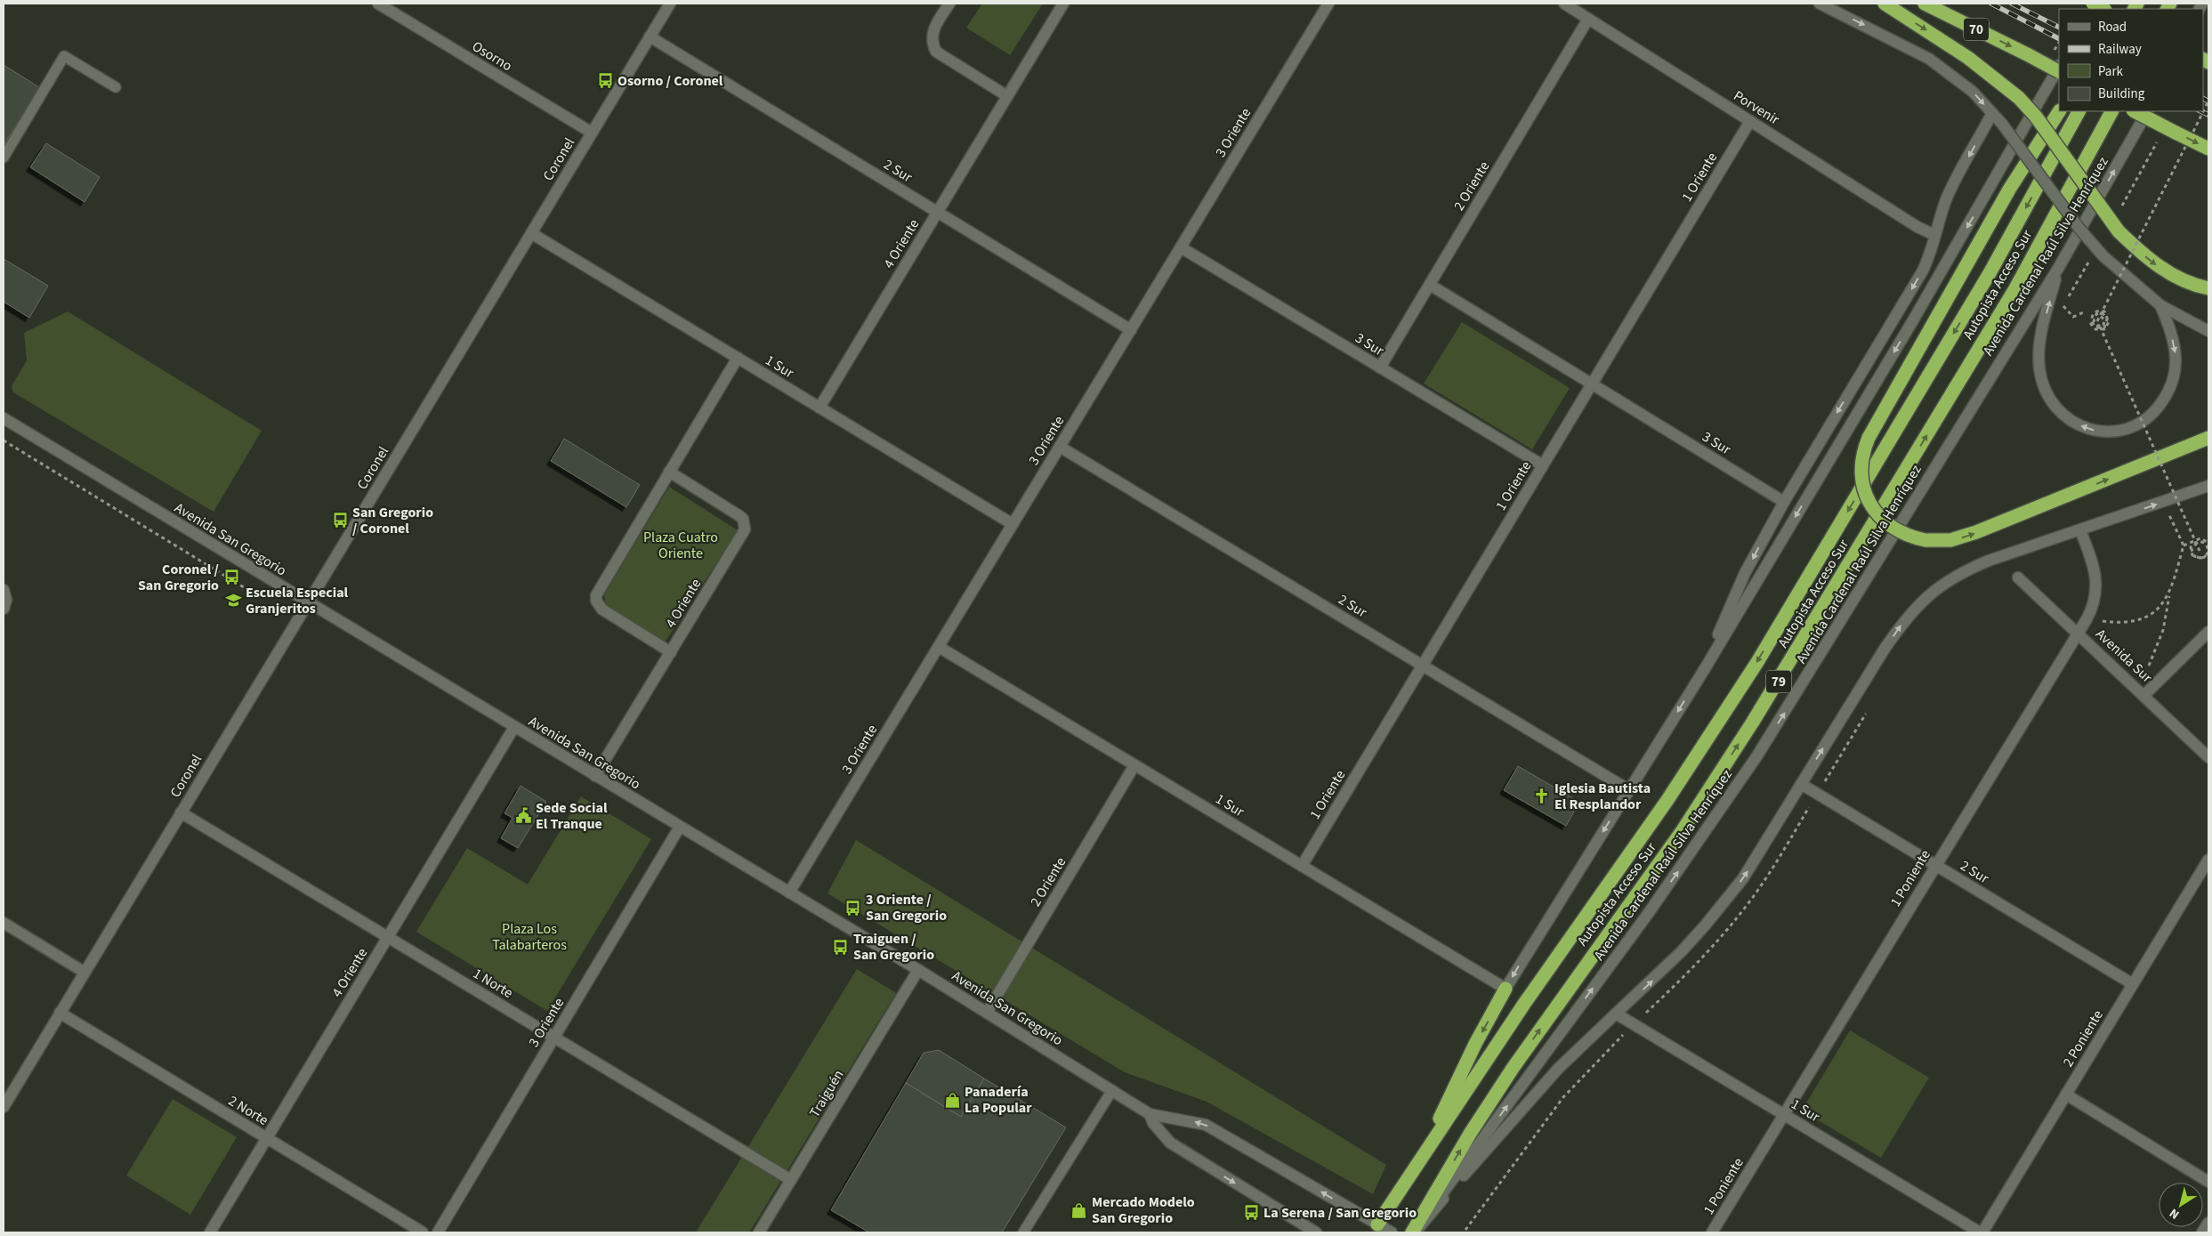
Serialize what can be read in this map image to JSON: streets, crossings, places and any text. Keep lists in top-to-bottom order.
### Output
{
  "streets": {
    "highway": ["70", "Autopista Acceso Sur", "79"],
    "street": [
      "Osorno",
      "Porvenir",
      "3 Oriente",
      "Coronel",
      "2 Sur",
      "1 Oriente",
      "2 Oriente",
      "4 Oriente",
      "Avenida Cardenal Raúl Silva Henríquez",
      "3 Sur",
      "1 Sur",
      "Avenida San Gregorio",
      "Avenida Sur",
      "1 Poniente",
      "1 Norte",
      "2 Poniente",
      "Traiguén",
      "2 Norte"
    ]
  },
  "crossings": [
    ["Osorno", "Coronel"],
    ["Porvenir", "1 Oriente"],
    ["Porvenir", "2 Oriente"],
    ["3 Oriente", "2 Sur"],
    ["3 Oriente", "3 Sur"],
    ["3 Oriente", "1 Sur"],
    ["3 Oriente", "Avenida San Gregorio"],
    ["3 Oriente", "1 Norte"],
    ["Coronel", "2 Sur"],
    ["Coronel", "1 Sur"],
    ["Coronel", "Avenida San Gregorio"],
    ["Coronel", "1 Norte"],
    ["Coronel", "2 Norte"],
    ["2 Sur", "1 Oriente"],
    ["2 Sur", "4 Oriente"],
    ["2 Sur", "1 Poniente"],
    ["2 Sur", "2 Poniente"],
    ["1 Oriente", "3 Sur"],
    ["1 Oriente", "1 Sur"],
    ["2 Oriente", "3 Sur"],
    ["2 Oriente", "1 Sur"],
    ["2 Oriente", "Avenida San Gregorio"],
    ["4 Oriente", "1 Sur"],
    ["4 Oriente", "Avenida San Gregorio"],
    ["4 Oriente", "1 Norte"],
    ["4 Oriente", "2 Norte"],
    ["Avenida Cardenal Raúl Silva Henríquez", "Autopista Acceso Sur"],
    ["Autopista Acceso Sur", "Avenida San Gregorio"],
    ["1 Sur", "1 Poniente"],
    ["1 Sur", "2 Poniente"],
    ["Avenida San Gregorio", "Traiguén"],
    ["Avenida Sur", "1 Poniente"],
    ["1 Norte", "Traiguén"]
  ],
  "parks": ["Plaza Cuatro Oriente", "Plaza Los Talabarteros"],
  "places": {
    "bus stop": [
      "Osorno / Coronel",
      "San Gregorio / Coronel",
      "Coronel / San Gregorio",
      "3 Oriente / San Gregorio",
      "Traiguen / San Gregorio",
      "La Serena / San Gregorio"
    ],
    "school or university": ["Escuela Especial Granjeritos"],
    "church": ["Iglesia Bautista El Resplandor"],
    "public building": ["Sede Social El Tranque"],
    "shop": ["Panadería La Popular", "Mercado Modelo San Gregorio"]
  },
  "legend": [
    "Road",
    "Railway",
    "Park",
    "Building"
  ],
  "north": "bottom left"
}
